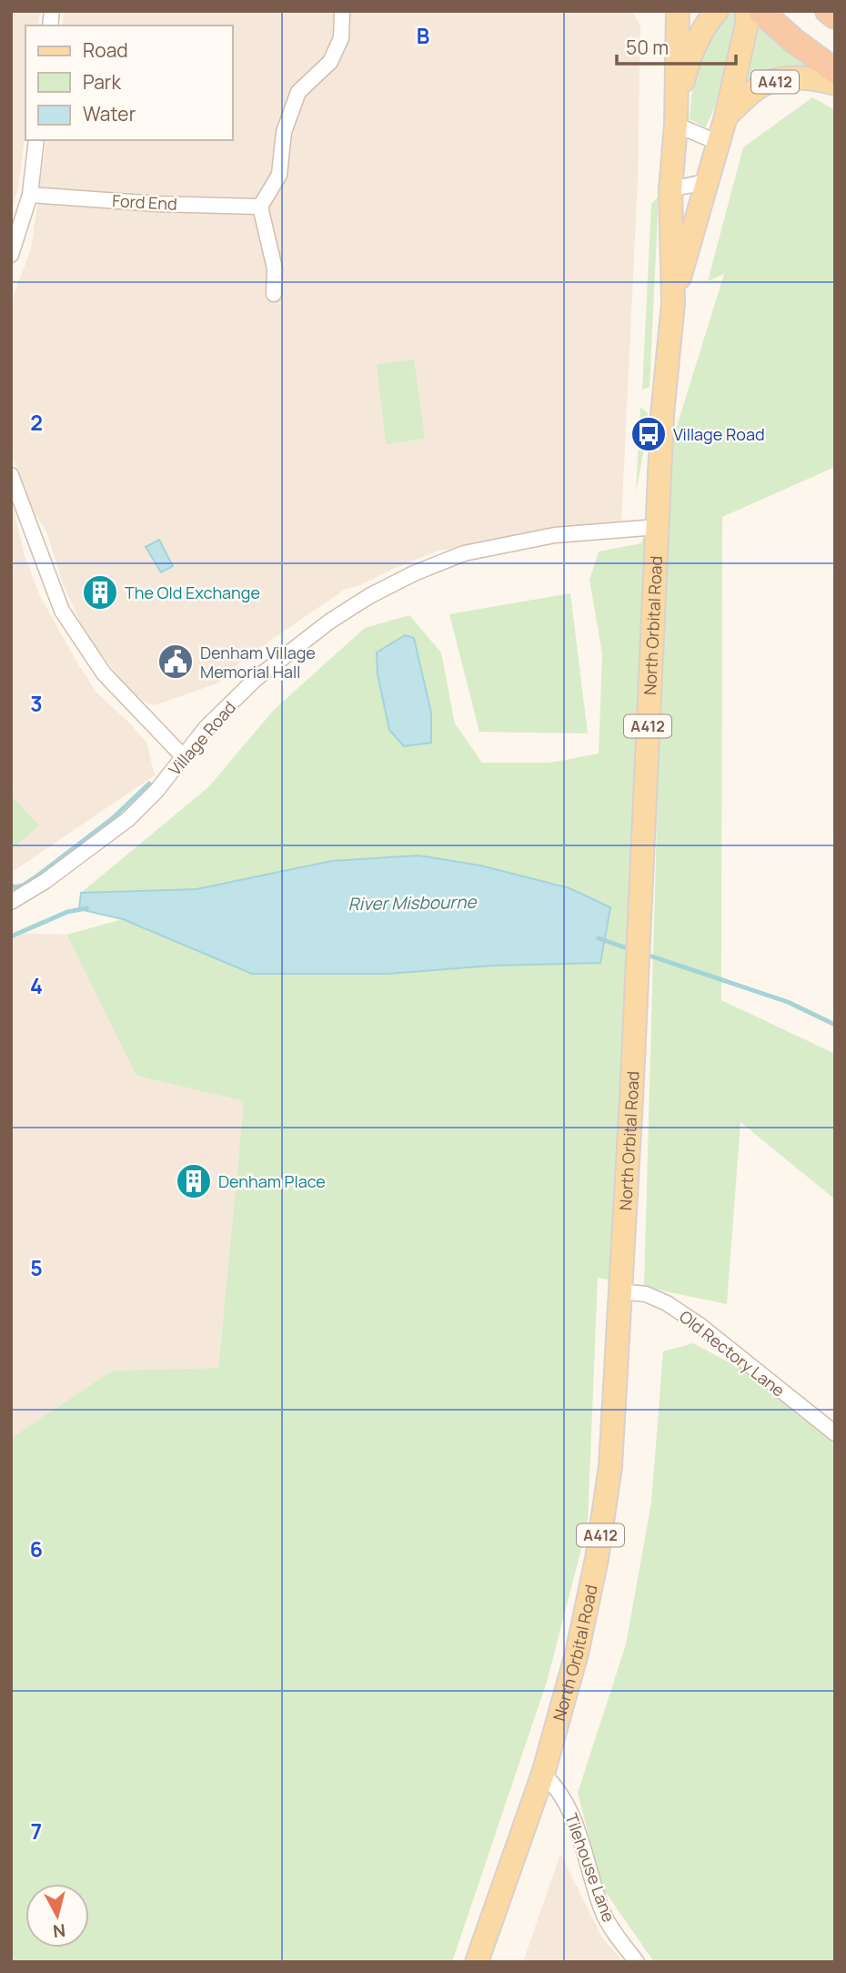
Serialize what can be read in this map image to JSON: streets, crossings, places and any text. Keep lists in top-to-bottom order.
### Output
{
  "streets": {
    "main road": ["A412", "North Orbital Road"],
    "street": [
      "Ford End",
      "Village Road",
      "Old Rectory Lane",
      "Tilehouse Lane"
    ]
  },
  "crossings": [
    ["A412", "North Orbital Road"],
    ["North Orbital Road", "Village Road"],
    ["North Orbital Road", "Old Rectory Lane"],
    ["North Orbital Road", "Tilehouse Lane"]
  ],
  "water": ["River Misbourne"],
  "places": {
    "bus stop": ["Village Road"],
    "building": ["The Old Exchange", "Denham Place"],
    "public building": ["Denham Village Memorial Hall"]
  },
  "legend": ["Road", "Park", "Water"],
  "scale_bar": "50 m",
  "north": "bottom",
  "grid": {
    "columns": ["B"],
    "rows": [
      "2",
      "3",
      "4",
      "5",
      "6",
      "7"
    ]
  }
}
